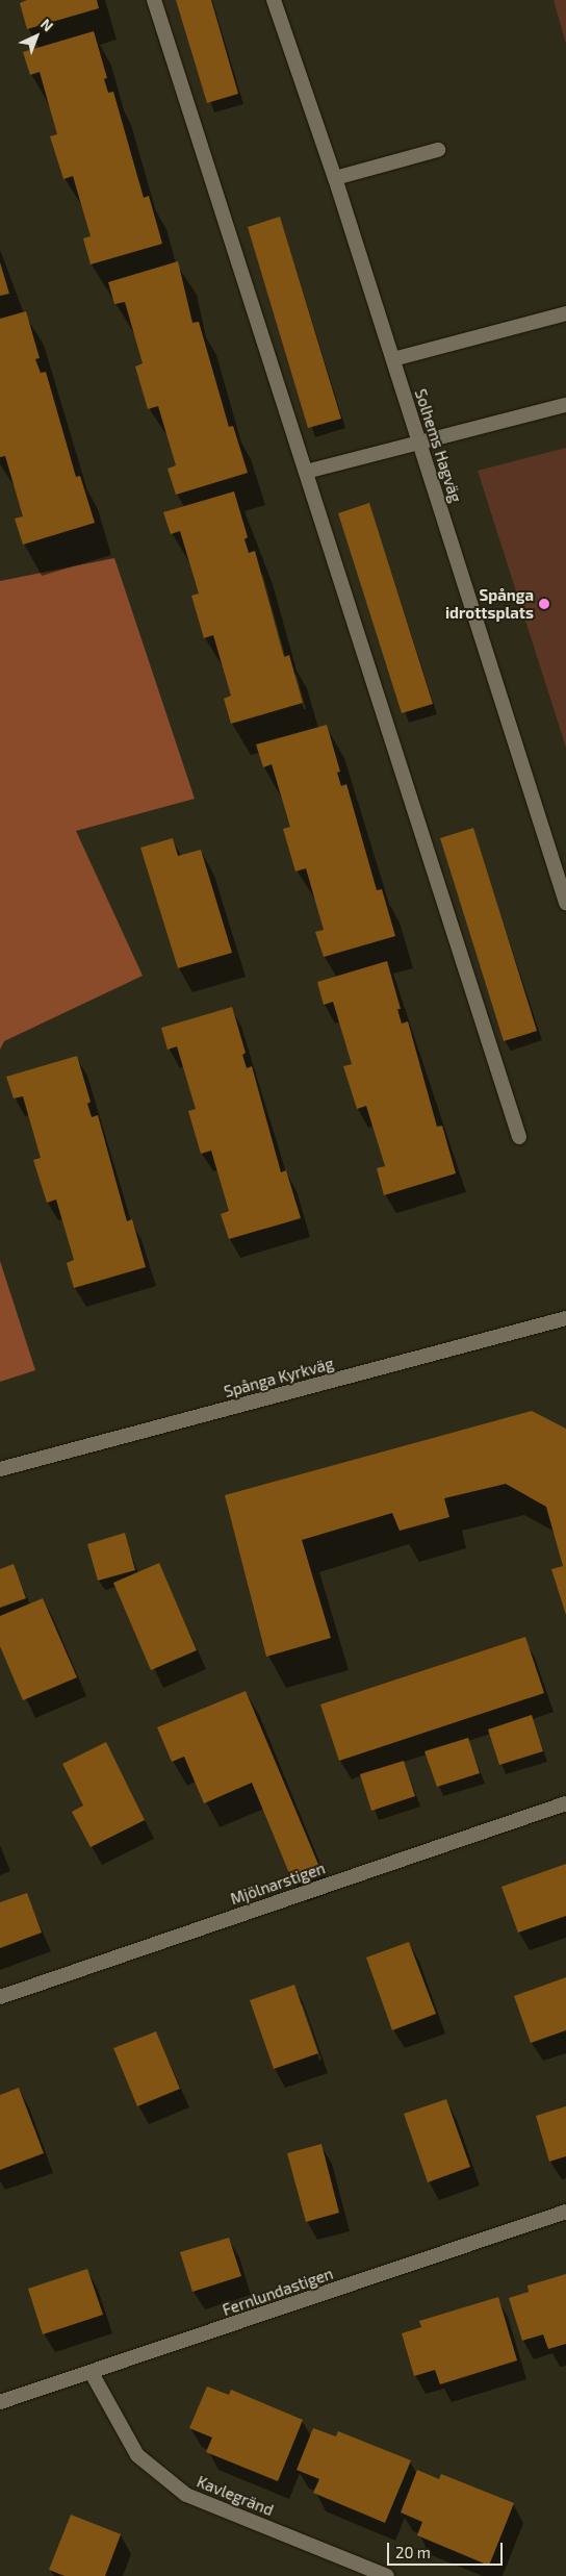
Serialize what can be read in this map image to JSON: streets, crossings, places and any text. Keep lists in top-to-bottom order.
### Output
{
  "streets": {
    "street": [
      "Solhems Hagväg",
      "Spånga Kyrkväg",
      "Mjölnarstigen",
      "Fernlundastigen",
      "Kavlegränd"
    ]
  },
  "crossings": [
    ["Fernlundastigen", "Kavlegränd"]
  ],
  "places": ["Spånga idrottsplats"],
  "scale_bar": "20 m",
  "north": "top right"
}
